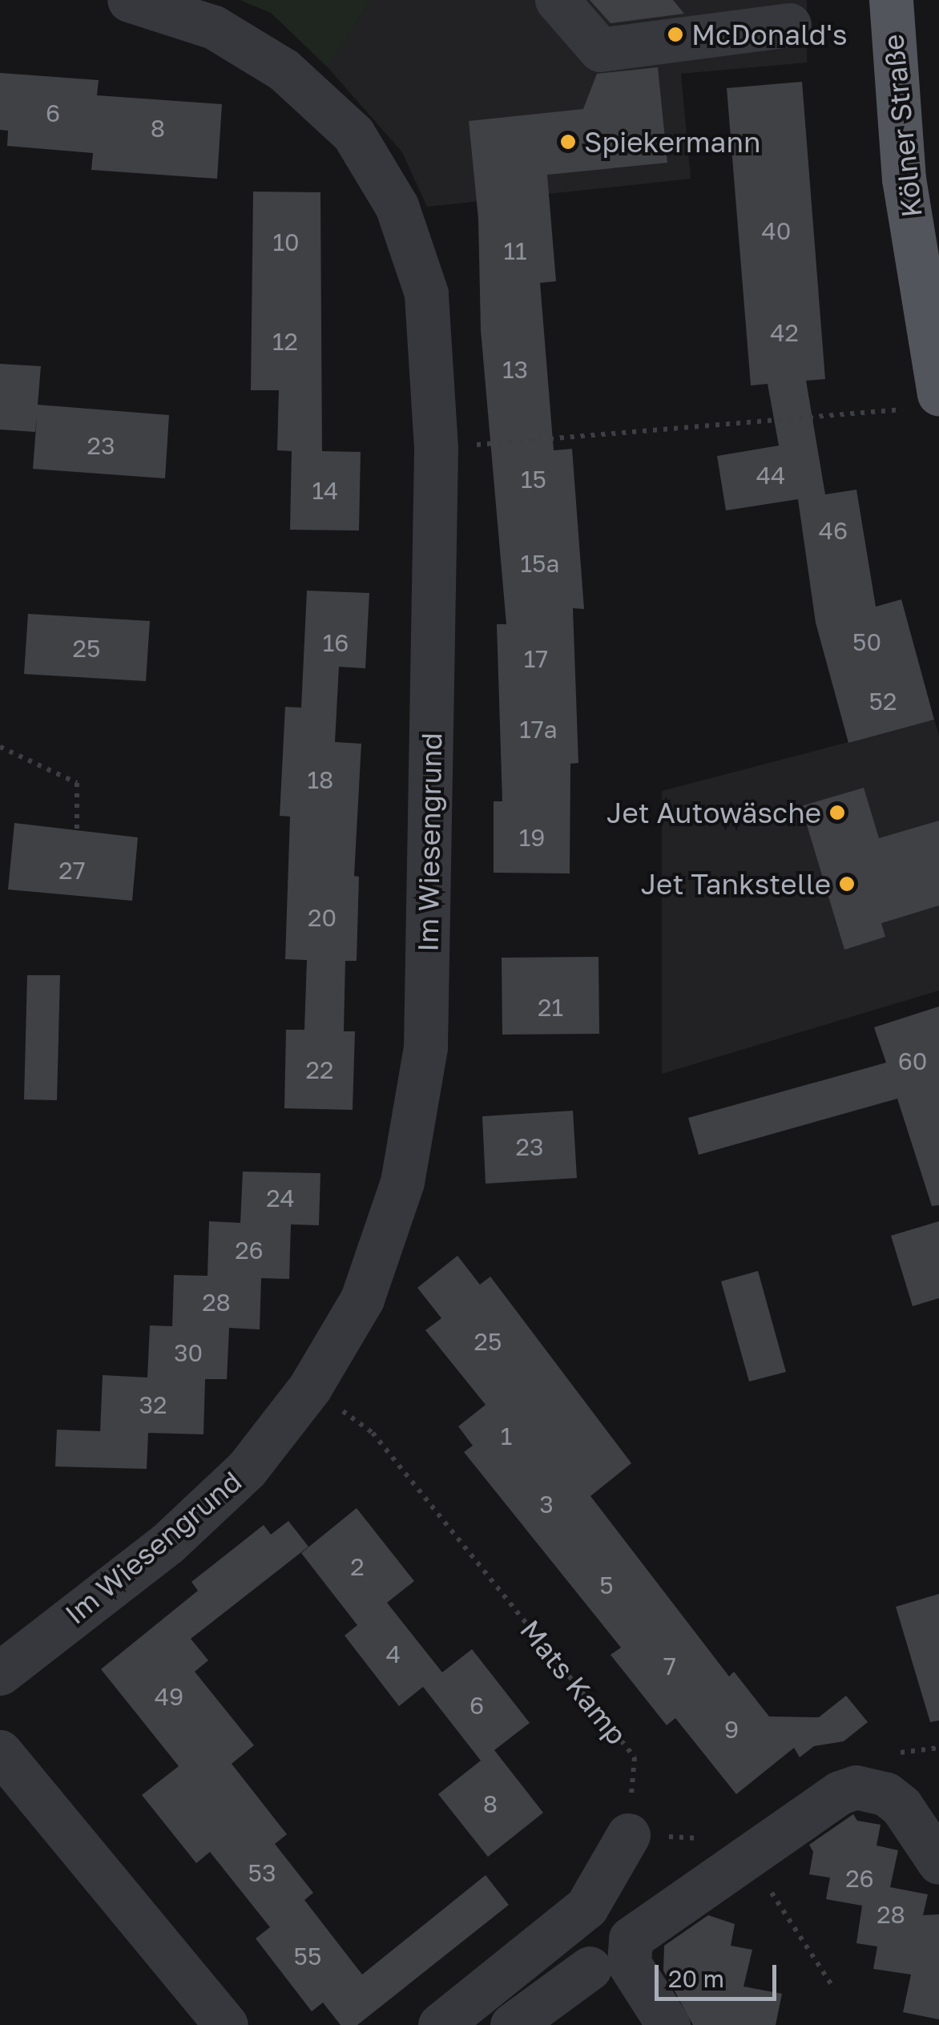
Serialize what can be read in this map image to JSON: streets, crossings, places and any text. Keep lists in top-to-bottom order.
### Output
{
  "streets": {
    "main road": ["Kölner Straße"],
    "street": ["Im Wiesengrund"],
    "path": ["Mats Kamp"]
  },
  "crossings": [
    ["Im Wiesengrund", "Mats Kamp"]
  ],
  "places": [
    "McDonald's",
    "Spiekermann",
    "Jet Autowäsche",
    "Jet Tankstelle"
  ],
  "house_numbers": [
    "6",
    "8",
    "40",
    "10",
    "11",
    "42",
    "12",
    "13",
    "23",
    "44",
    "15",
    "14",
    "46",
    "15a",
    "50",
    "16",
    "25",
    "17",
    "52",
    "17a",
    "18",
    "19",
    "27",
    "20",
    "21",
    "60",
    "22",
    "23",
    "24",
    "26",
    "28",
    "25",
    "30",
    "32",
    "1",
    "3",
    "2",
    "5",
    "4",
    "7",
    "49",
    "6",
    "9",
    "8",
    "53",
    "26",
    "28",
    "55"
  ],
  "scale_bar": "20 m"
}
